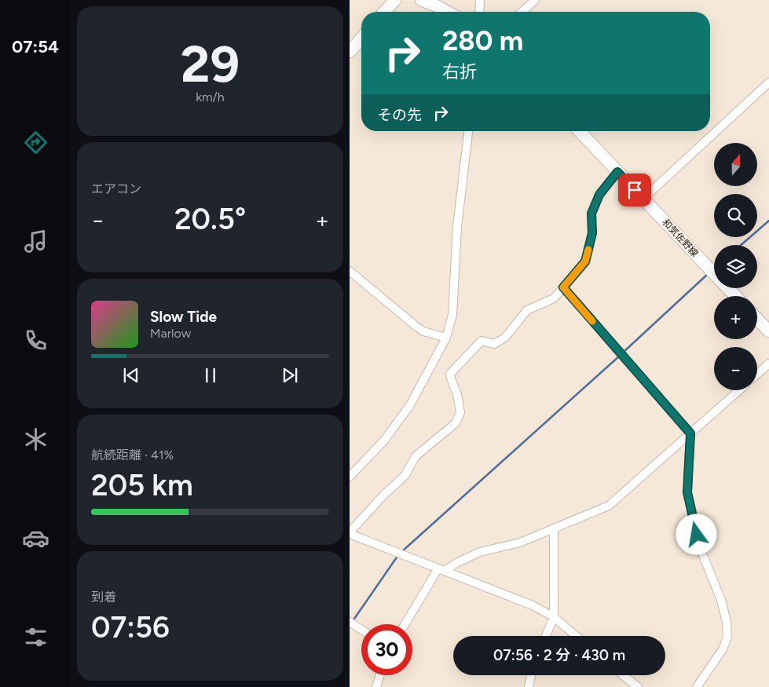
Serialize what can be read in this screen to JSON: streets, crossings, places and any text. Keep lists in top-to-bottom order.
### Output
{
  "streets": {
    "main road": ["和気佐野線"]
  },
  "north": "top",
  "page": {
    "tabs": "07:54",
    "tile": [
      ["29", "km/h"],
      "エアコン",
      ["航続距離 · 41%", "205 km"],
      ["到着", "07:56"]
    ],
    "turn": ["280 m", "右折"],
    "then": "その先",
    "map_buttons": ["+", "−"],
    "heat": ["−", "20.5°", "+"],
    "song": ["Slow Tide", "Marlow"],
    "limit": "30",
    "trip": "07:56 · 2 分 · 430 m"
  }
}
